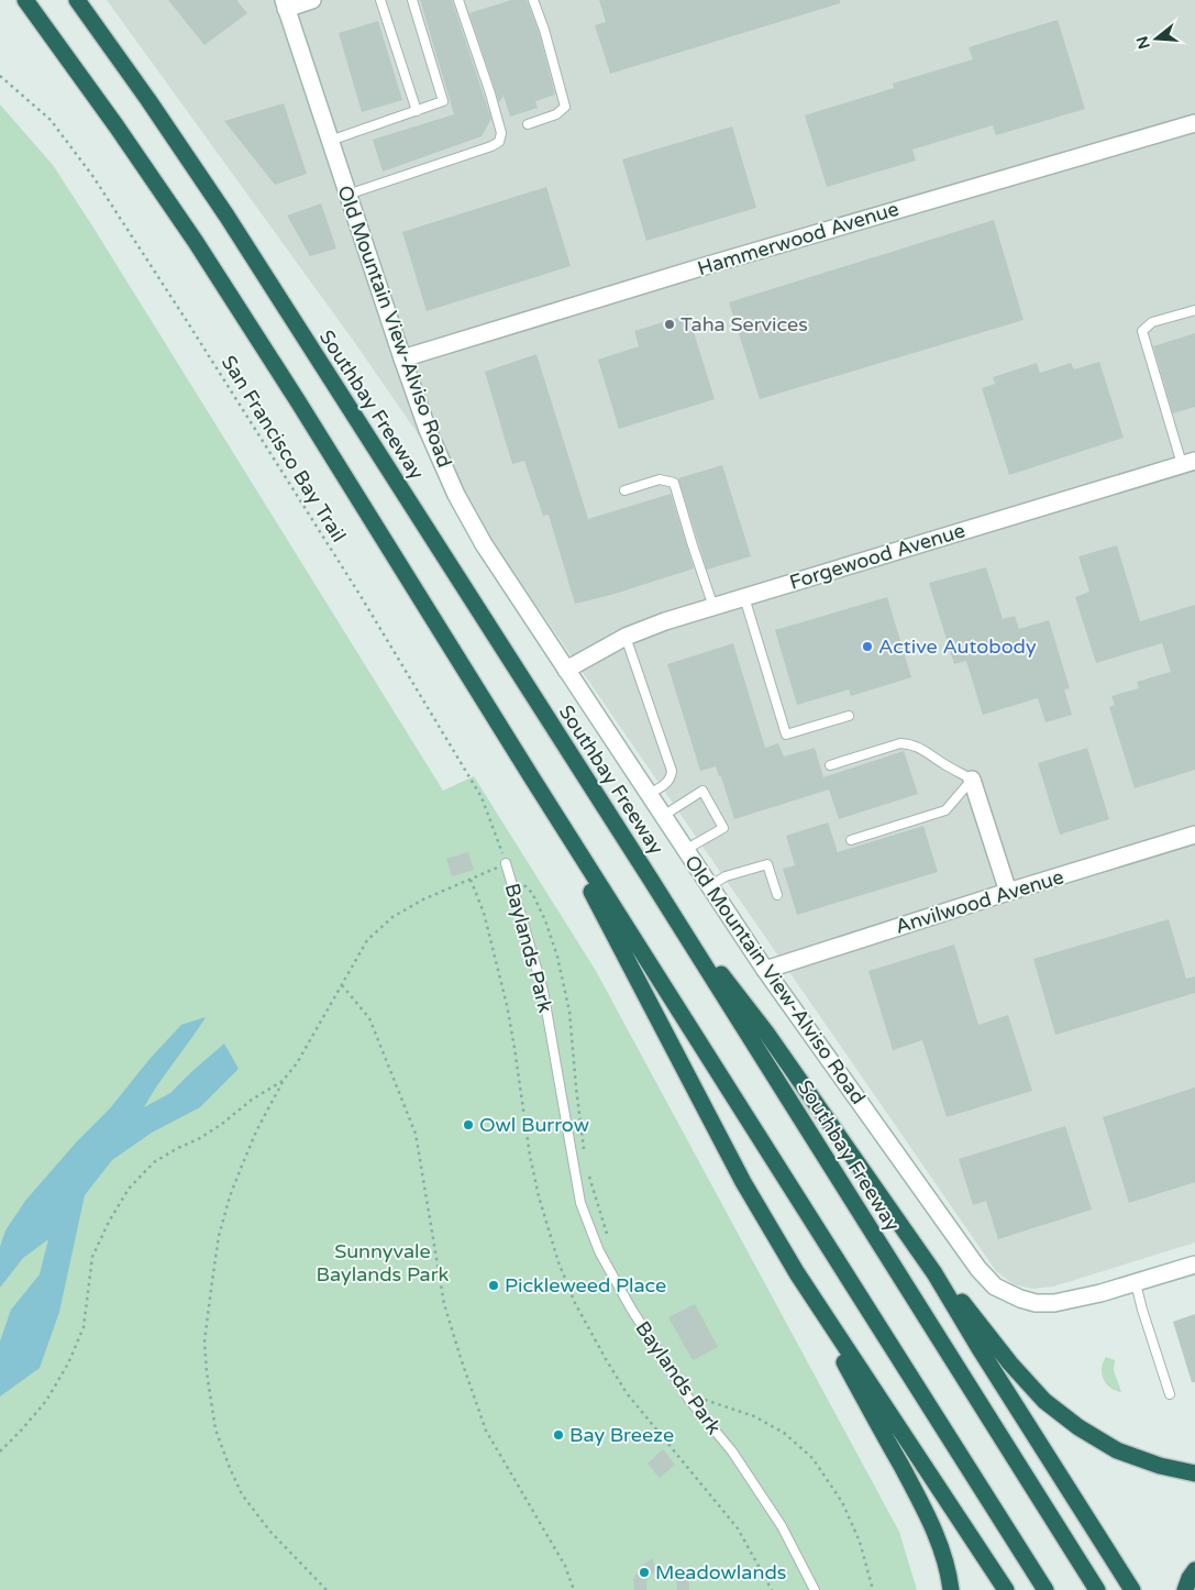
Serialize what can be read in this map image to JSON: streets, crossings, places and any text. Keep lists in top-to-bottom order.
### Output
{
  "streets": {
    "highway": ["Southbay Freeway"],
    "street": [
      "Hammerwood Avenue",
      "Old Mountain View-Alviso Road",
      "Forgewood Avenue",
      "Anvilwood Avenue"
    ],
    "lane": ["Baylands Park"],
    "path": ["San Francisco Bay Trail"]
  },
  "crossings": [
    ["Hammerwood Avenue", "Old Mountain View-Alviso Road"],
    ["Old Mountain View-Alviso Road", "Forgewood Avenue"],
    ["Old Mountain View-Alviso Road", "Anvilwood Avenue"],
    ["San Francisco Bay Trail", "Baylands Park"]
  ],
  "parks": ["Sunnyvale Baylands Park"],
  "places": [
    "Taha Services",
    "Active Autobody",
    "Owl Burrow",
    "Pickleweed Place",
    "Bay Breeze",
    "Meadowlands"
  ],
  "north": "left"
}
